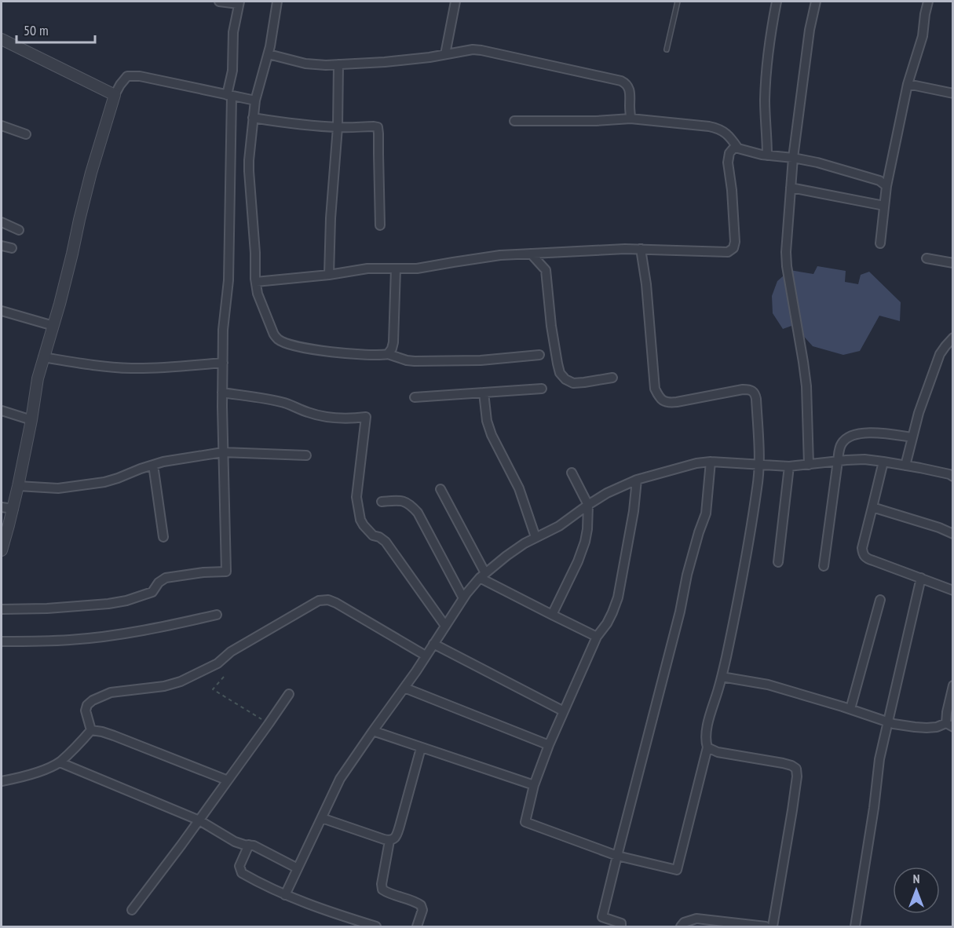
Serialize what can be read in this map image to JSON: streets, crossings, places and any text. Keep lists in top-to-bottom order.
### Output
{
  "scale_bar": "50 m",
  "north": "top"
}
